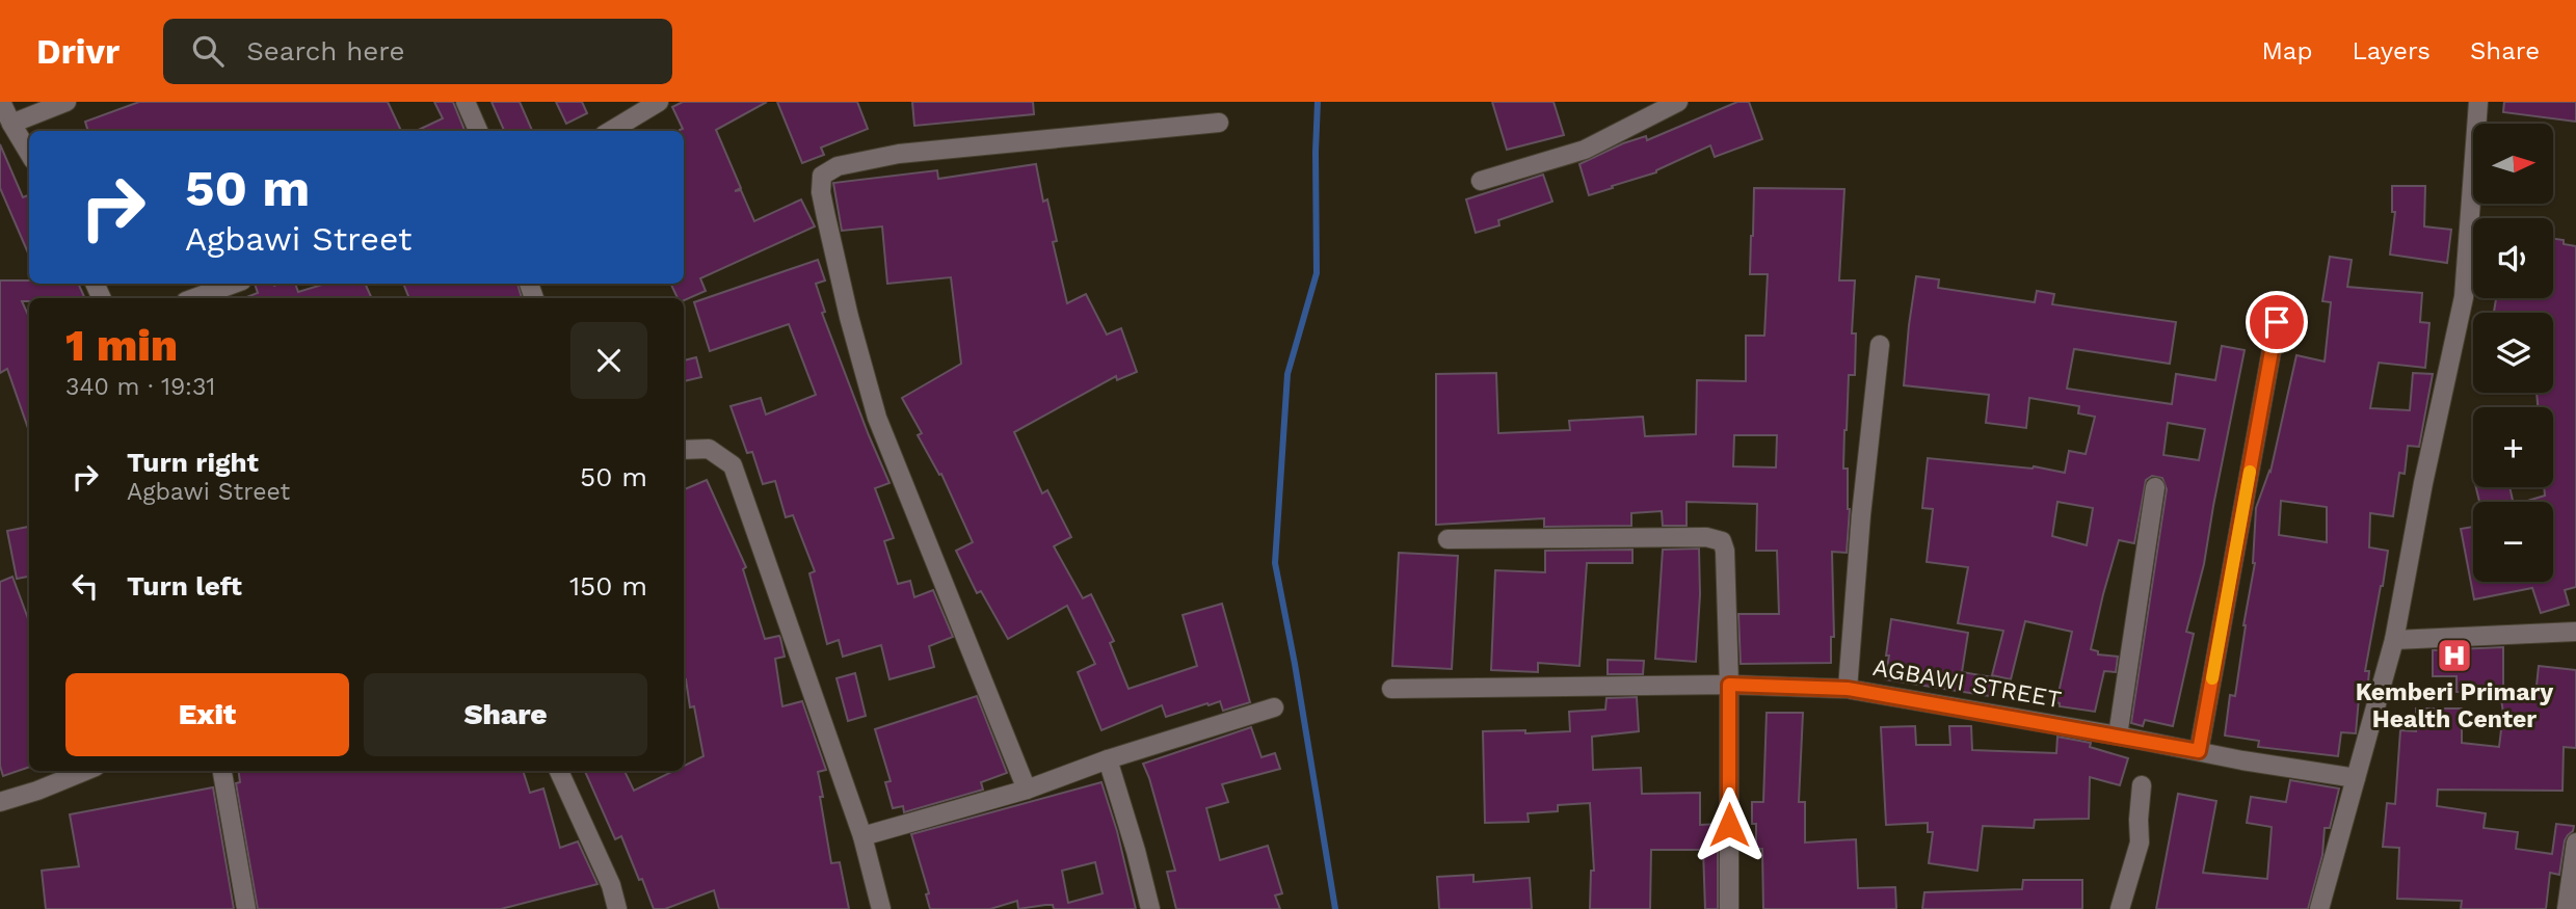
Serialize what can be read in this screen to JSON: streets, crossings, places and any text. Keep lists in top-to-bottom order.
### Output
{
  "streets": {
    "street": ["AGBAWI STREET"]
  },
  "places": {
    "hospital": ["Kemberi Primary Health Center"]
  },
  "north": "right",
  "page": {
    "header": "Drivr",
    "search": "Search here",
    "nav": ["Map", "Layers", "Share"],
    "map_buttons": ["+", "−"],
    "turn": ["50 m", "Agbawi Street"],
    "heading": ["1 min", "340 m · 19:31"],
    "list": [
      {
        "name": "Turn right",
        "note": "Agbawi Street",
        "value": "50 m"
      },
      {
        "name": "Turn left",
        "value": "150 m"
      }
    ],
    "buttons": ["Exit", "Share"]
  }
}
